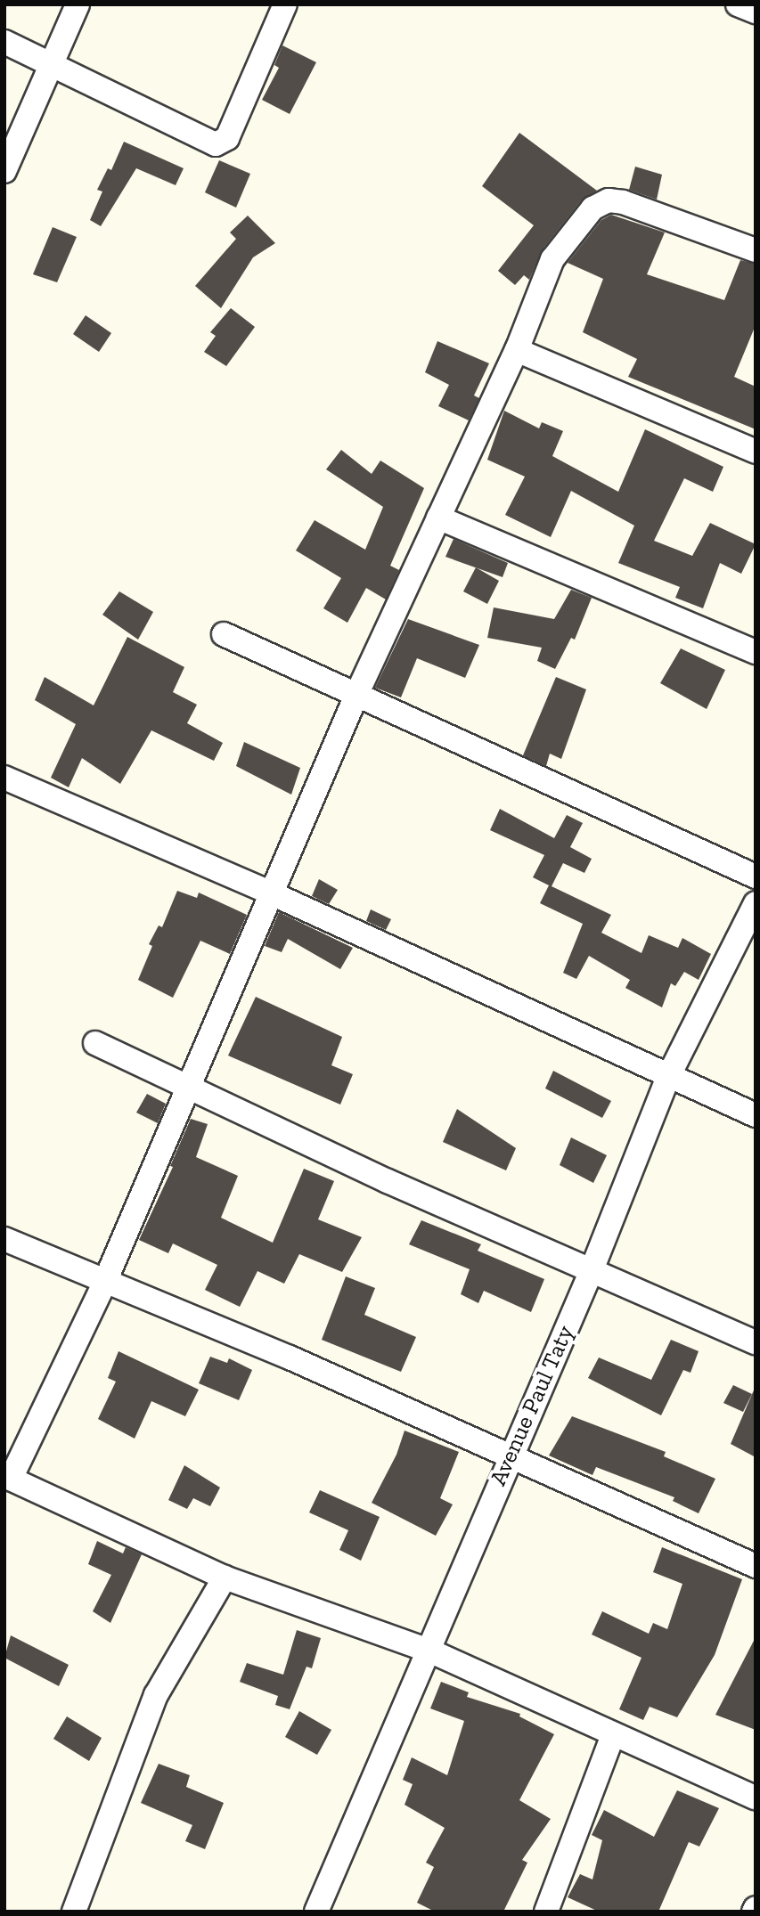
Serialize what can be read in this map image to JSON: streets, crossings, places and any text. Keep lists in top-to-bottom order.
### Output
{
  "streets": {
    "street": ["Avenue Paul Taty"]
  }
}
